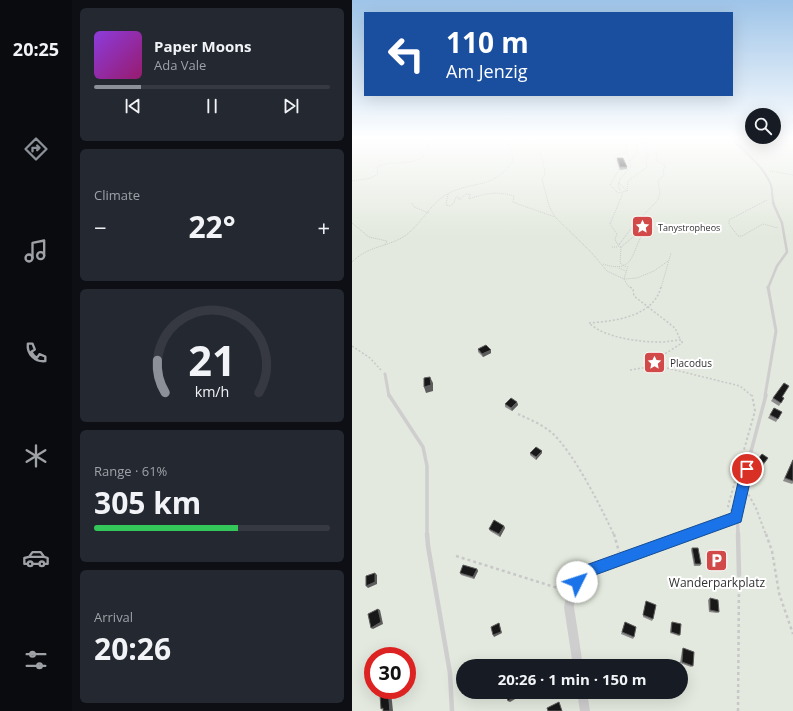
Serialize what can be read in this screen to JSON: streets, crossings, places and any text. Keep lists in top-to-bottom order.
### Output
{
  "places": {
    "place": ["Tanystropheos", "Placodus"],
    "parking": ["Wanderparkplatz"]
  },
  "page": {
    "tabs": "20:25",
    "turn": ["110 m", "Am Jenzig"],
    "song": ["Paper Moons", "Ada Vale"],
    "tile": [
      "Climate",
      ["Range · 61%", "305 km"],
      ["Arrival", "20:26"]
    ],
    "heat": ["−", "22°", "+"],
    "limit": "30",
    "trip": "20:26 · 1 min · 150 m",
    "gauge": ["21", "km/h"]
  }
}
